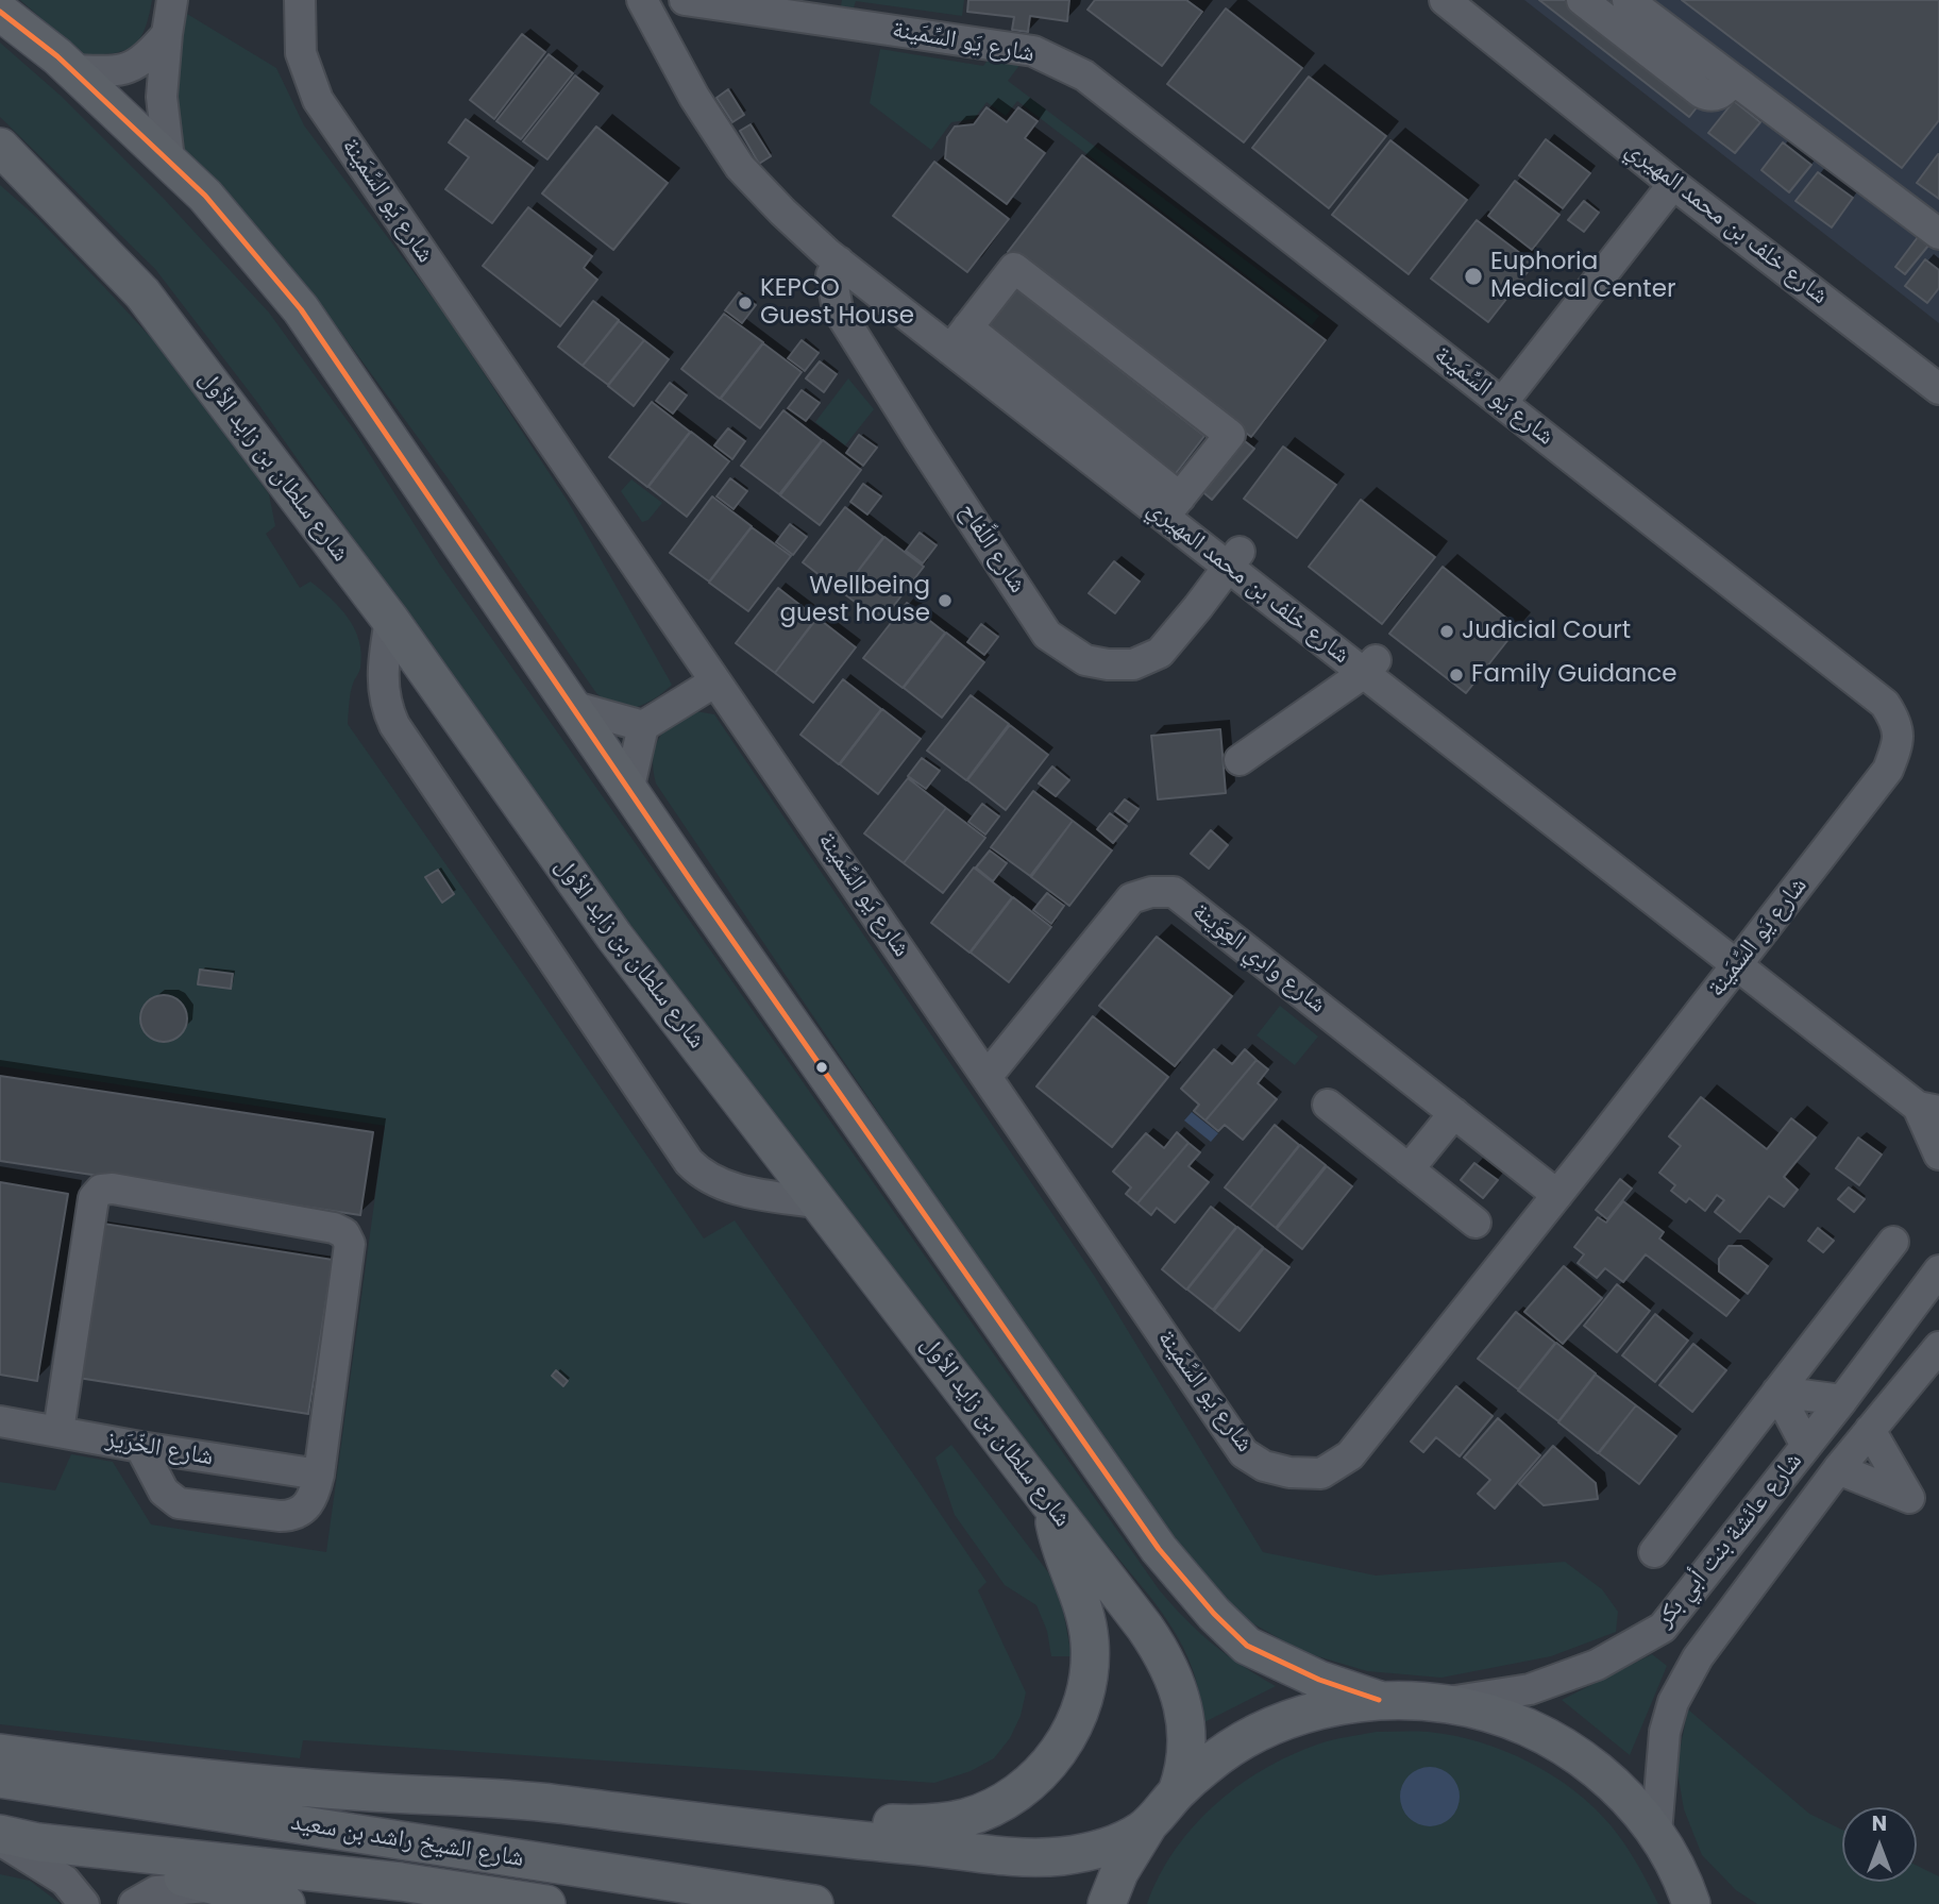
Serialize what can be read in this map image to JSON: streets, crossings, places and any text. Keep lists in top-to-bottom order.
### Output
{
  "streets": {
    "main road": ["شارع سلطان بن زايد الأول", "شارع الشيخ راشد بن سعيد"],
    "street": [
      "شارع يَو السِّمَينة",
      "شارع خلف بن محمد المهيري",
      "شارع اللِّفاح",
      "شارع وادِي العِوَينة",
      "شارع الخّرَيز",
      "شارع عائشة بنت أبي بكر"
    ]
  },
  "crossings": [
    ["شارع يَو السِّمَينة", "شارع خلف بن محمد المهيري"],
    ["شارع يَو السِّمَينة", "شارع وادِي العِوَينة"],
    ["شارع خلف بن محمد المهيري", "شارع اللِّفاح"]
  ],
  "places": [
    "Euphoria Medical Center",
    "KEPCO Guest House",
    "Wellbeing guest house",
    "Judicial Court",
    "Family Guidance"
  ],
  "north": "top"
}
